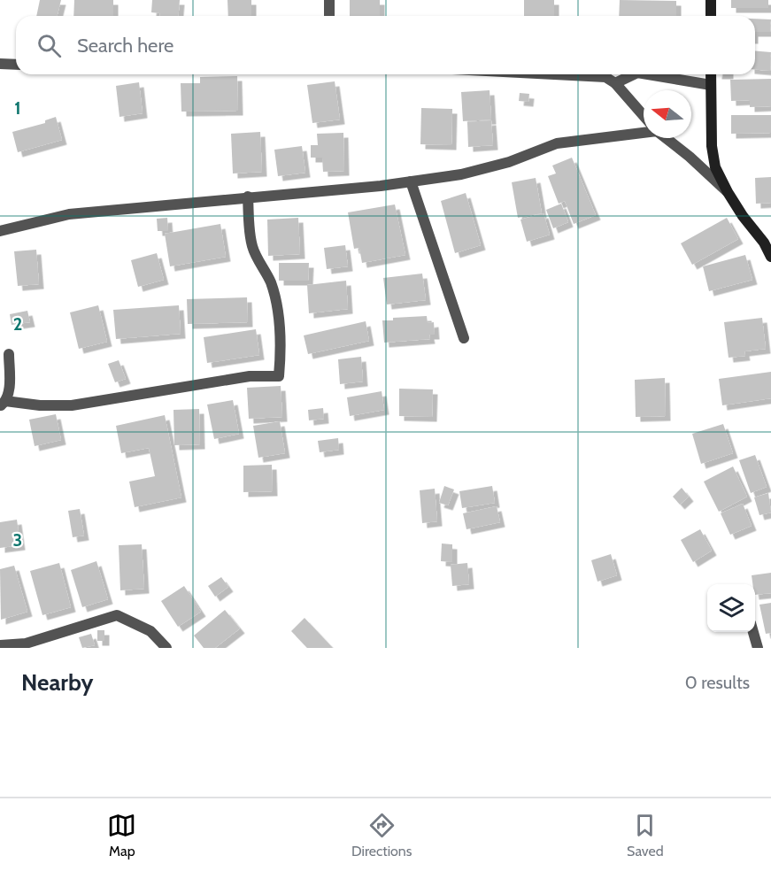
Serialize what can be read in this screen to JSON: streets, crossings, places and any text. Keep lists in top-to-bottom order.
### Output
{
  "north": "left",
  "page": {
    "search": "Search here",
    "heading": ["Nearby", "0 results"],
    "nav": ["Map", "Directions", "Saved"]
  },
  "grid": {
    "rows": ["1", "2", "3"]
  }
}
